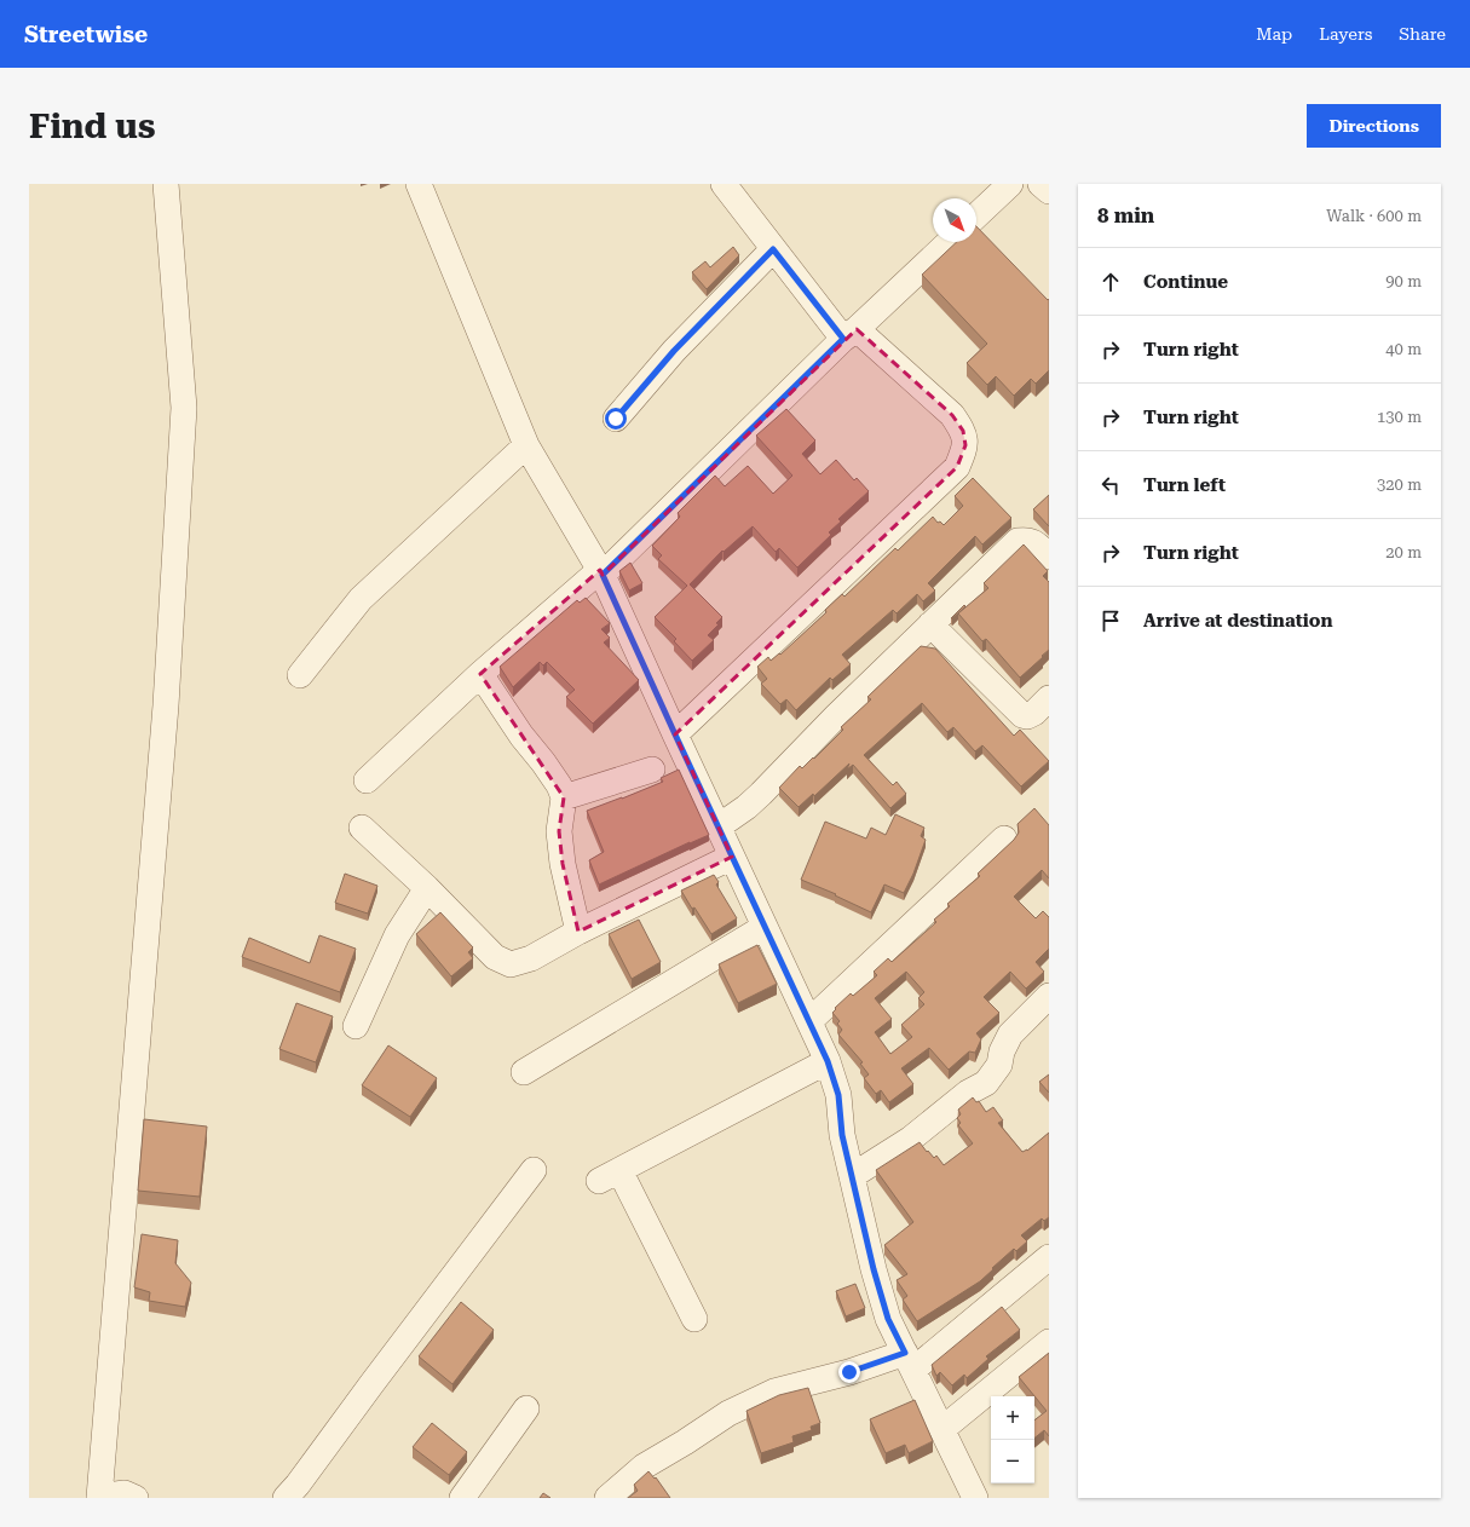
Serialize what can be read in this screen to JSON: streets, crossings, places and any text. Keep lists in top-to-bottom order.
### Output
{
  "north": "bottom right",
  "page": {
    "header": "Streetwise",
    "nav": ["Map", "Layers", "Share"],
    "buttons": "Directions",
    "title": "Find us",
    "heading": ["8 min", "Walk · 600 m"],
    "list": [
      ["Continue", "90 m"],
      ["Turn right", "40 m"],
      ["Turn right", "130 m"],
      ["Turn left", "320 m"],
      ["Turn right", "20 m"],
      "Arrive at destination"
    ],
    "map_buttons": ["+", "−"]
  }
}
